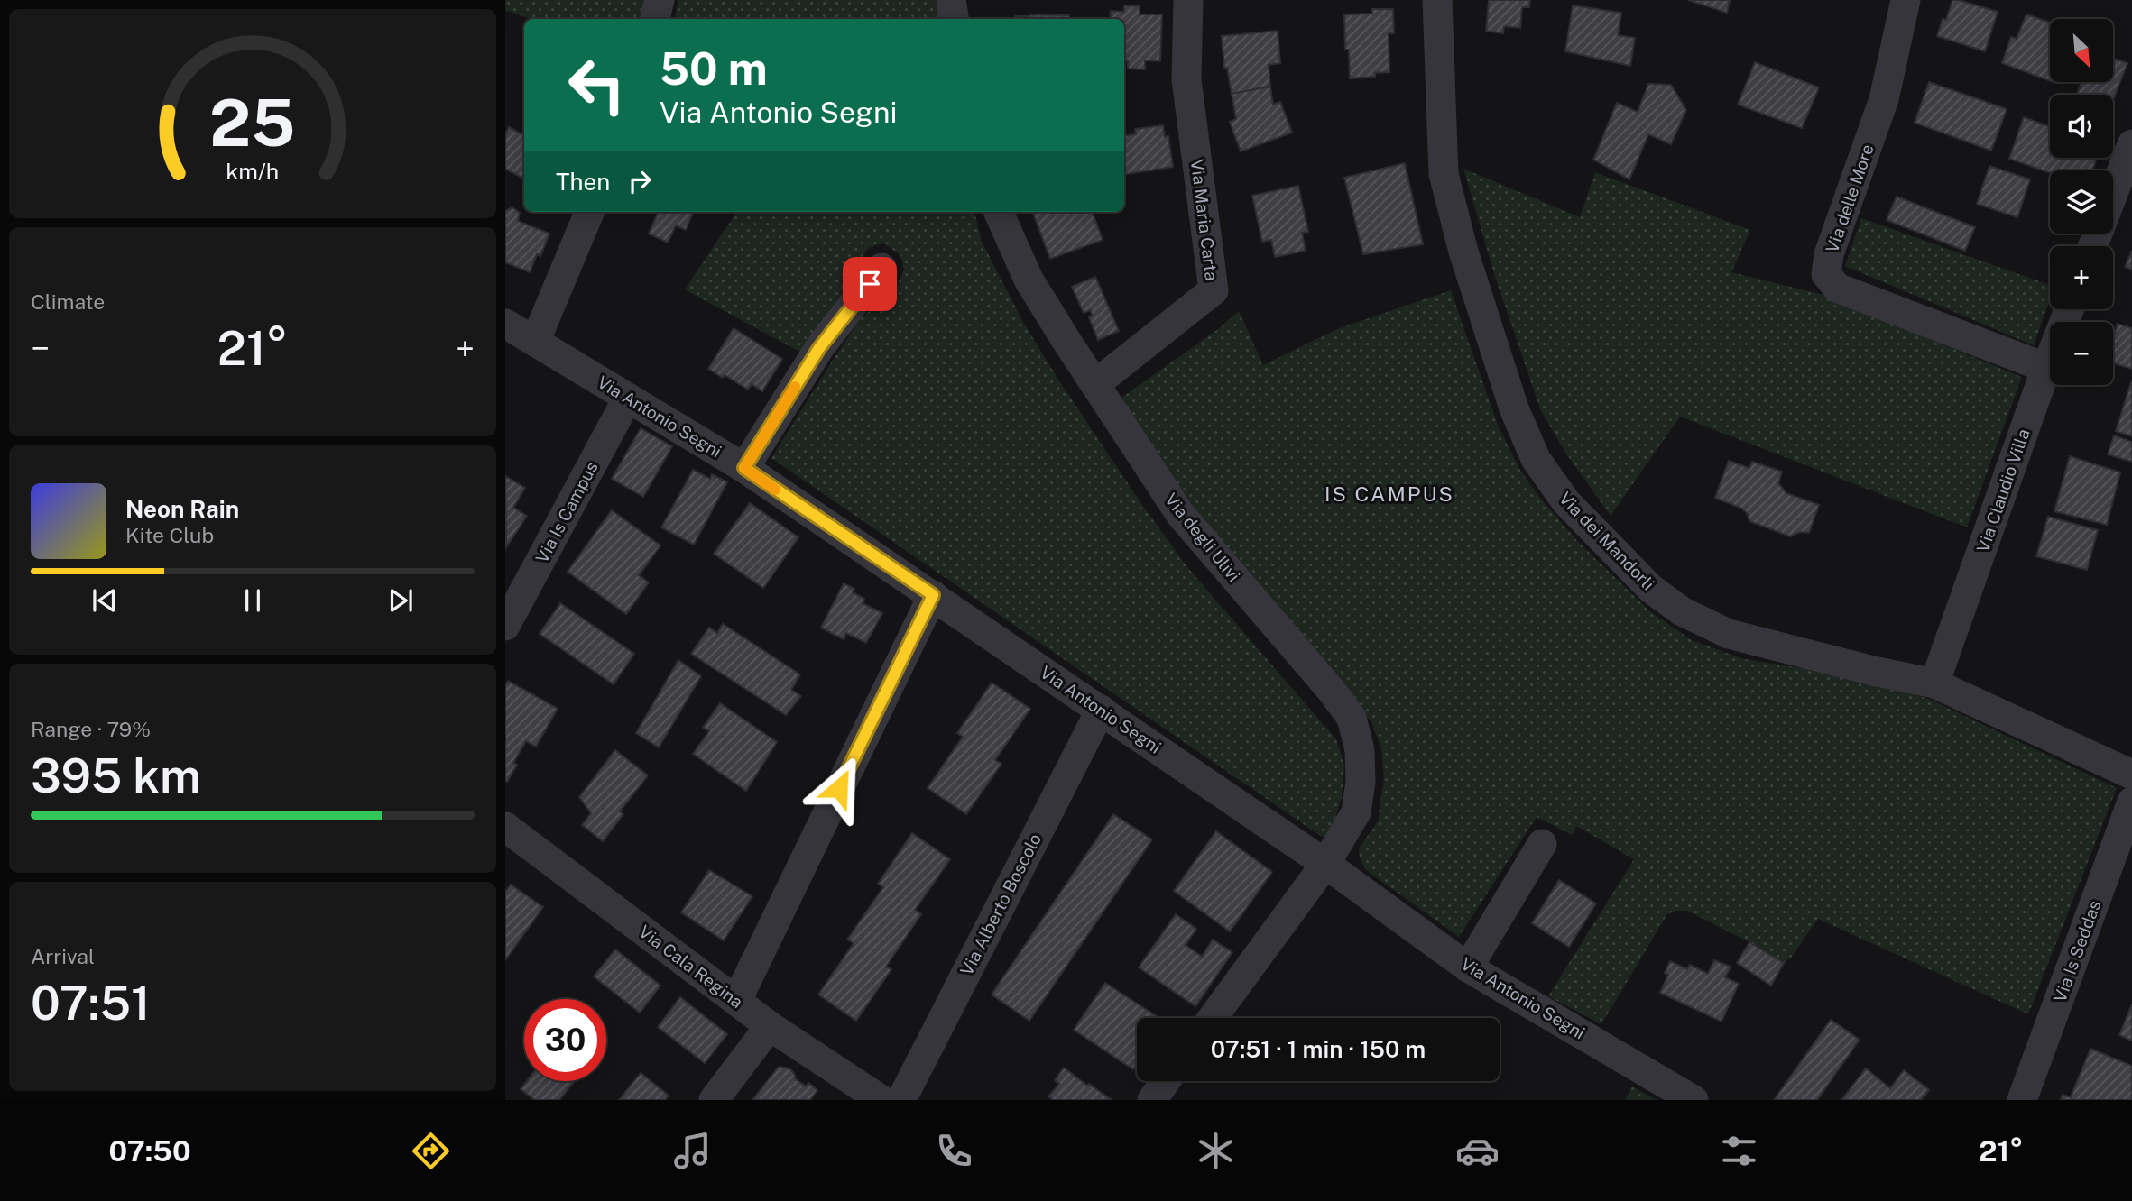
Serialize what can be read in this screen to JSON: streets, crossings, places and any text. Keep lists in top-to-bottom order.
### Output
{
  "streets": {
    "street": [
      "Via delle More",
      "Via Maria Carta",
      "Via Antonio Segni",
      "Via Claudio Villa",
      "Via Is Campus",
      "Via degli Ulivi",
      "Via dei Mandorli",
      "Via Alberto Boscolo",
      "Via Is Seddas",
      "Via Cala Regina"
    ]
  },
  "crossings": [
    ["Via delle More", "Via Claudio Villa"],
    ["Via Maria Carta", "Via degli Ulivi"],
    ["Via Antonio Segni", "Via Is Campus"],
    ["Via Antonio Segni", "Via degli Ulivi"],
    ["Via Antonio Segni", "Via Alberto Boscolo"],
    ["Via Claudio Villa", "Via dei Mandorli"]
  ],
  "districts": ["IS CAMPUS"],
  "north": "bottom right",
  "page": {
    "map_buttons": ["+", "−"],
    "turn": ["50 m", "Via Antonio Segni"],
    "then": "Then",
    "tile": [
      "Climate",
      ["Range · 79%", "395 km"],
      ["Arrival", "07:51"]
    ],
    "heat": ["−", "21°", "+"],
    "song": ["Neon Rain", "Kite Club"],
    "limit": "30",
    "trip": "07:51 · 1 min · 150 m",
    "tabs": ["07:50", "21°"],
    "gauge": ["25", "km/h"]
  }
}
